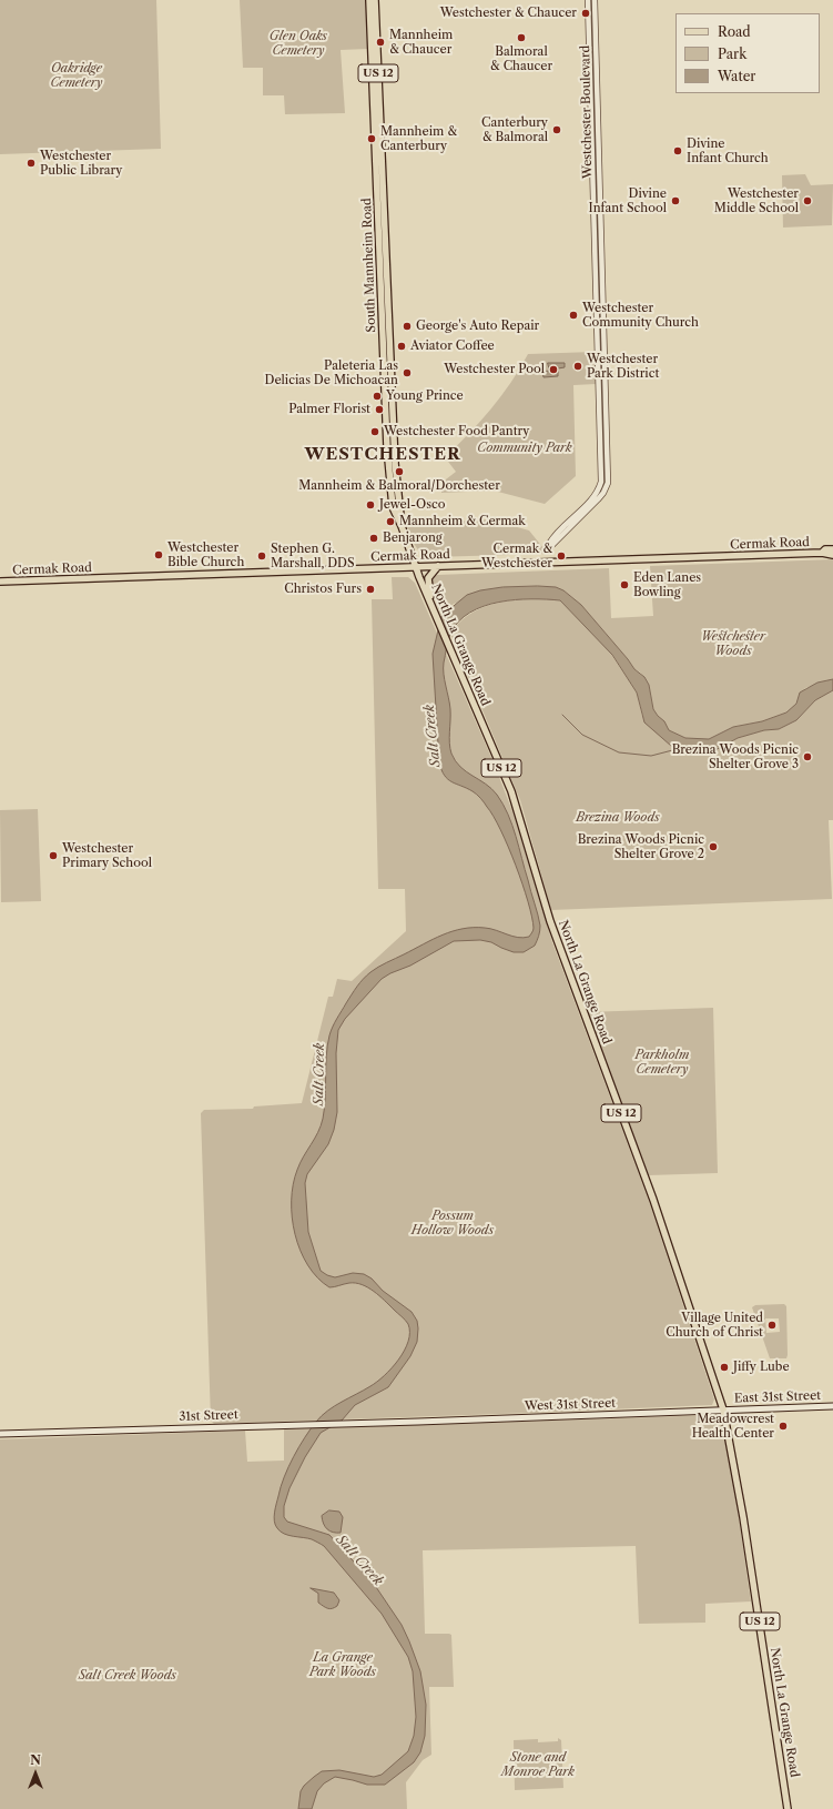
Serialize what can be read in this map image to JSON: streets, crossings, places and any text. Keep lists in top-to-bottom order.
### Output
{
  "streets": {
    "main road": [
      "US 12",
      "South Mannheim Road",
      "Cermak Road",
      "North La Grange Road",
      "East 31st Street",
      "West 31st Street",
      "31st Street"
    ],
    "street": ["Westchester Boulevard"]
  },
  "crossings": [
    ["South Mannheim Road", "Cermak Road"],
    ["South Mannheim Road", "North La Grange Road"],
    ["Cermak Road", "North La Grange Road"],
    ["North La Grange Road", "East 31st Street"],
    ["North La Grange Road", "West 31st Street"],
    ["East 31st Street", "West 31st Street"],
    ["West 31st Street", "31st Street"]
  ],
  "districts": ["WESTCHESTER"],
  "water": ["Salt Creek"],
  "parks": [
    "Glen Oaks Cemetery",
    "Oakridge Cemetery",
    "Community Park",
    "Westchester Woods",
    "Brezina Woods",
    "Parkholm Cemetery",
    "Possum Hollow Woods",
    "La Grange Park Woods",
    "Salt Creek Woods",
    "Stone and Monroe Park"
  ],
  "places": [
    "Westchester & Chaucer",
    "Balmoral & Chaucer",
    "Mannheim & Chaucer",
    "Canterbury & Balmoral",
    "Mannheim & Canterbury",
    "Divine Infant Church",
    "Westchester Public Library",
    "Divine Infant School",
    "Westchester Middle School",
    "Westchester Community Church",
    "George's Auto Repair",
    "Aviator Coffee",
    "Westchester Park District",
    "Westchester Pool",
    "Paleteria Las Delicias De Michoacan",
    "Young Prince",
    "Palmer Florist",
    "Westchester Food Pantry",
    "Mannheim & Balmoral/Dorchester",
    "Jewel-Osco",
    "Mannheim & Cermak",
    "Benjarong",
    "Westchester Bible Church",
    "Stephen G. Marshall, DDS",
    "Cermak & Westchester",
    "Eden Lanes Bowling",
    "Christos Furs",
    "Brezina Woods Picnic Shelter Grove 3",
    "Brezina Woods Picnic Shelter Grove 2",
    "Westchester Primary School",
    "Village United Church of Christ",
    "Jiffy Lube",
    "Meadowcrest Health Center"
  ],
  "legend": ["Road", "Park", "Water"],
  "north": "top"
}
